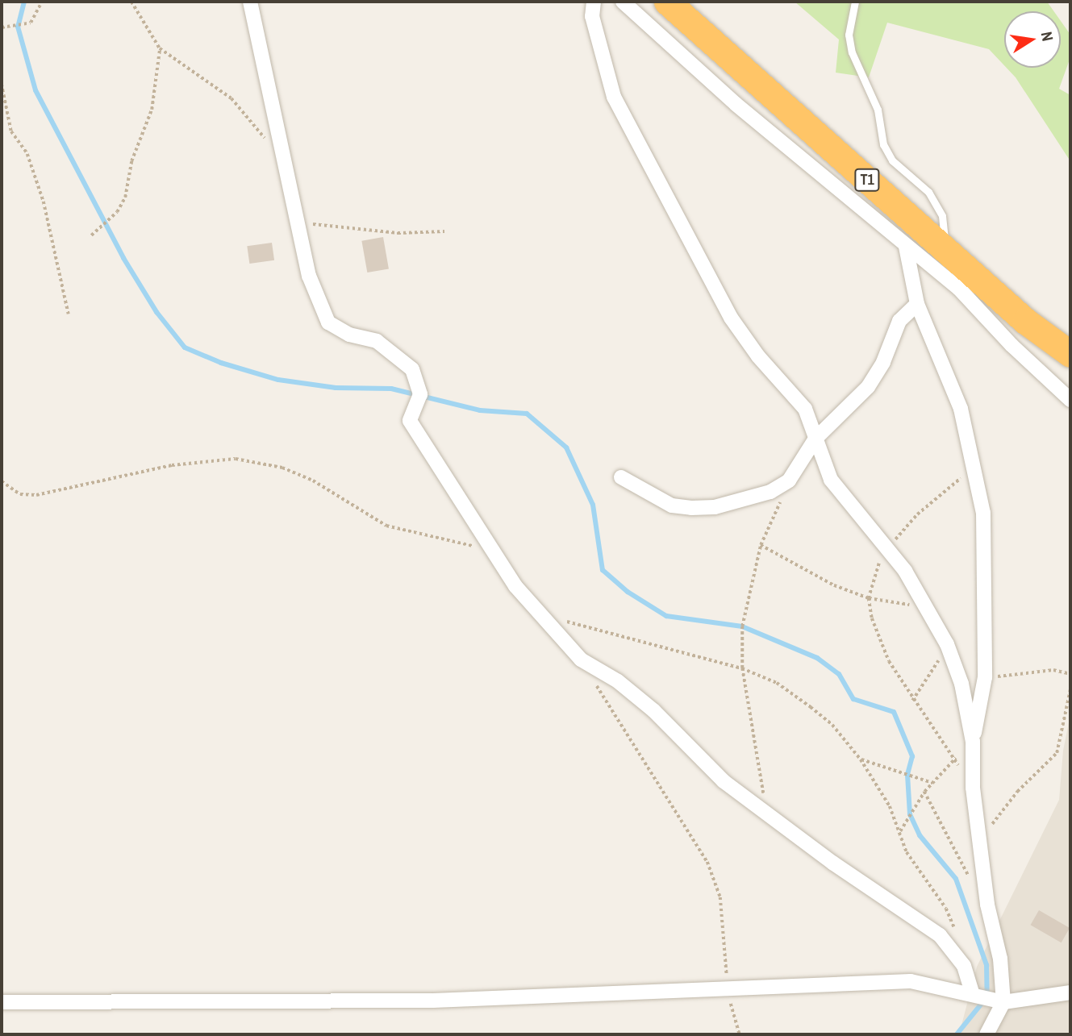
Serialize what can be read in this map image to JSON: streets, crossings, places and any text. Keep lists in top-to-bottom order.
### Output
{
  "streets": {
    "highway": ["T1"]
  },
  "north": "right"
}
